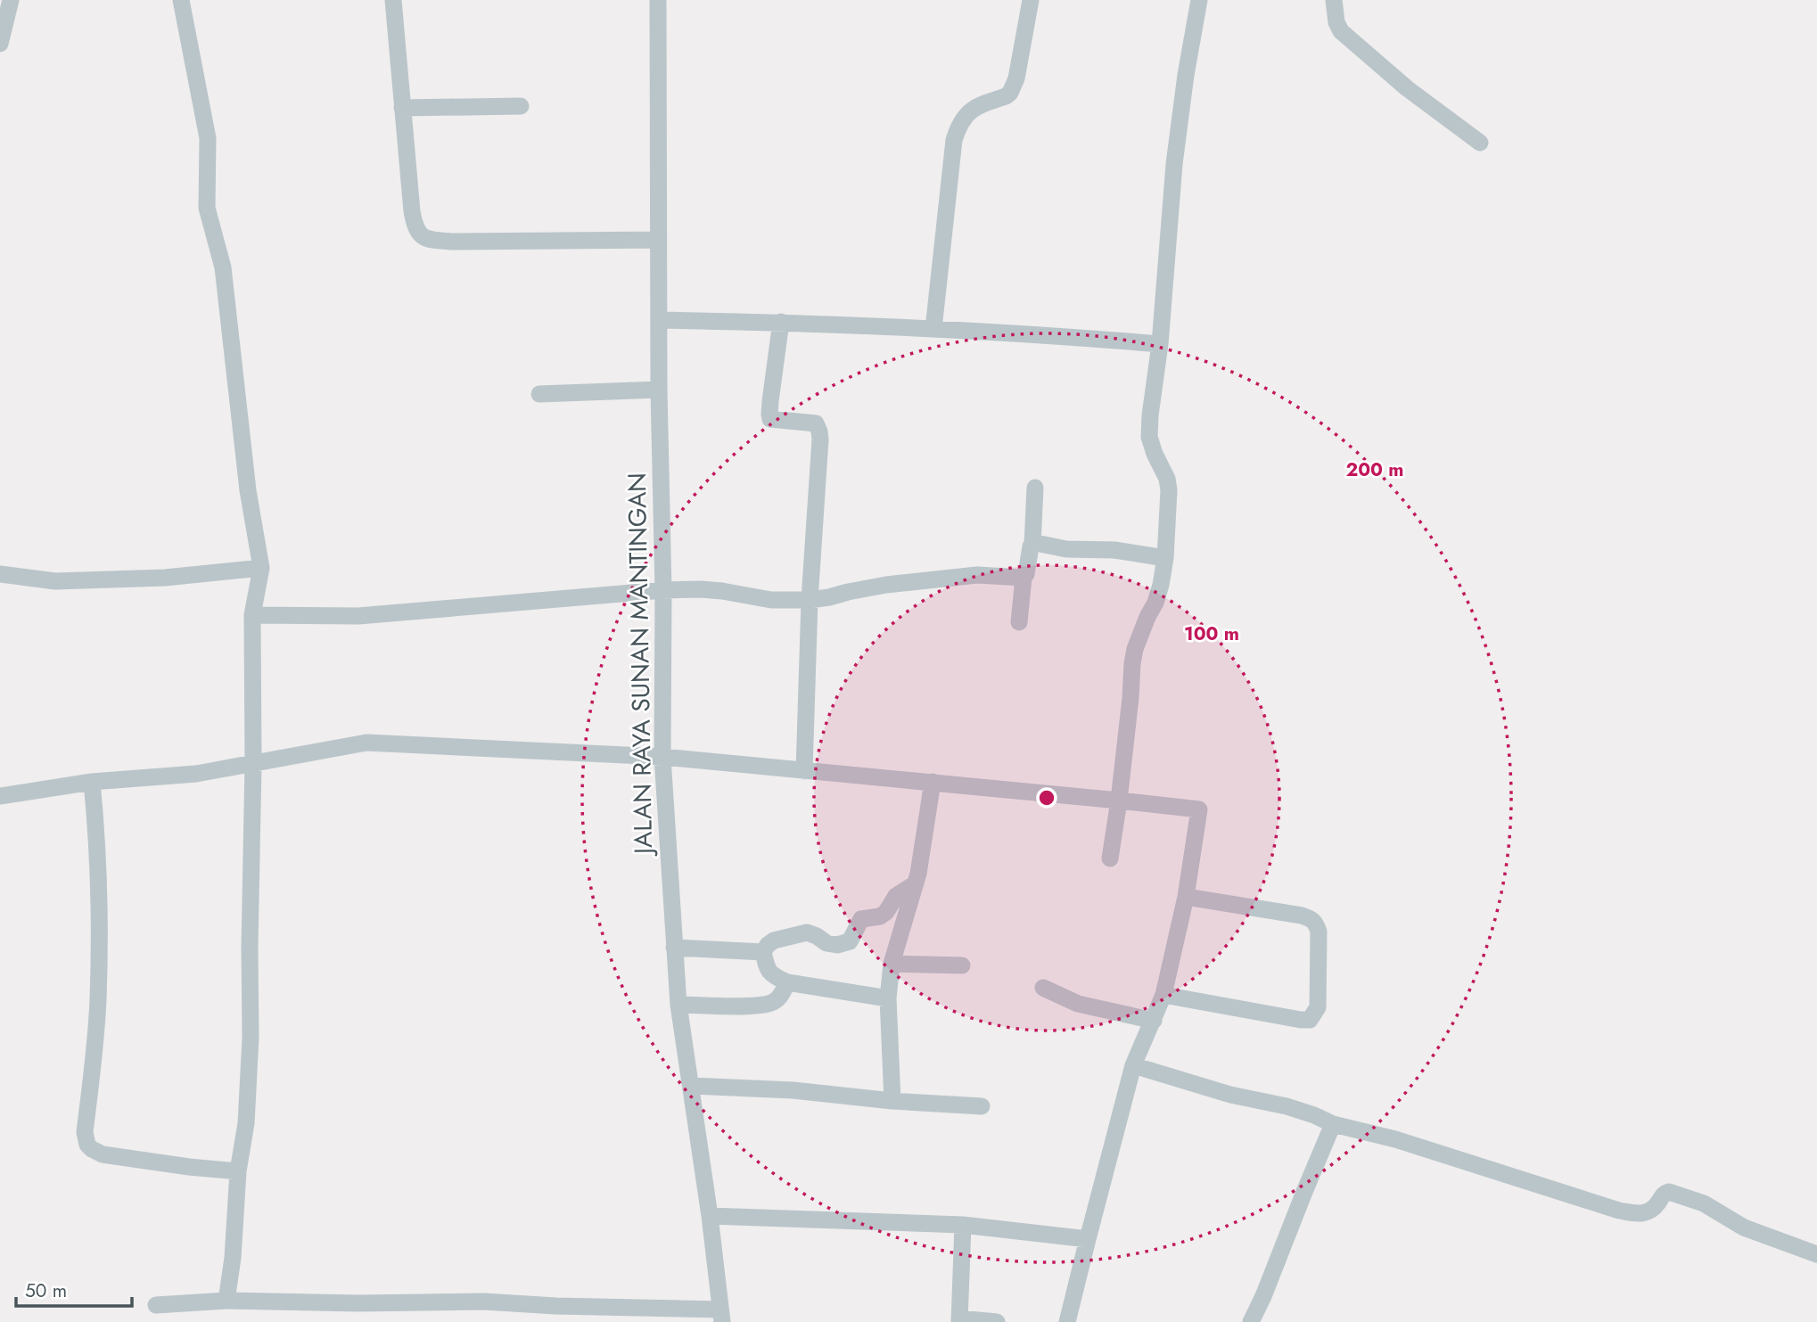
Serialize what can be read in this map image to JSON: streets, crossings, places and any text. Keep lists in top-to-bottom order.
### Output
{
  "streets": {
    "street": ["JALAN RAYA SUNAN MANTINGAN"]
  },
  "scale_bar": "50 m",
  "rings": ["200 m", "100 m"]
}
